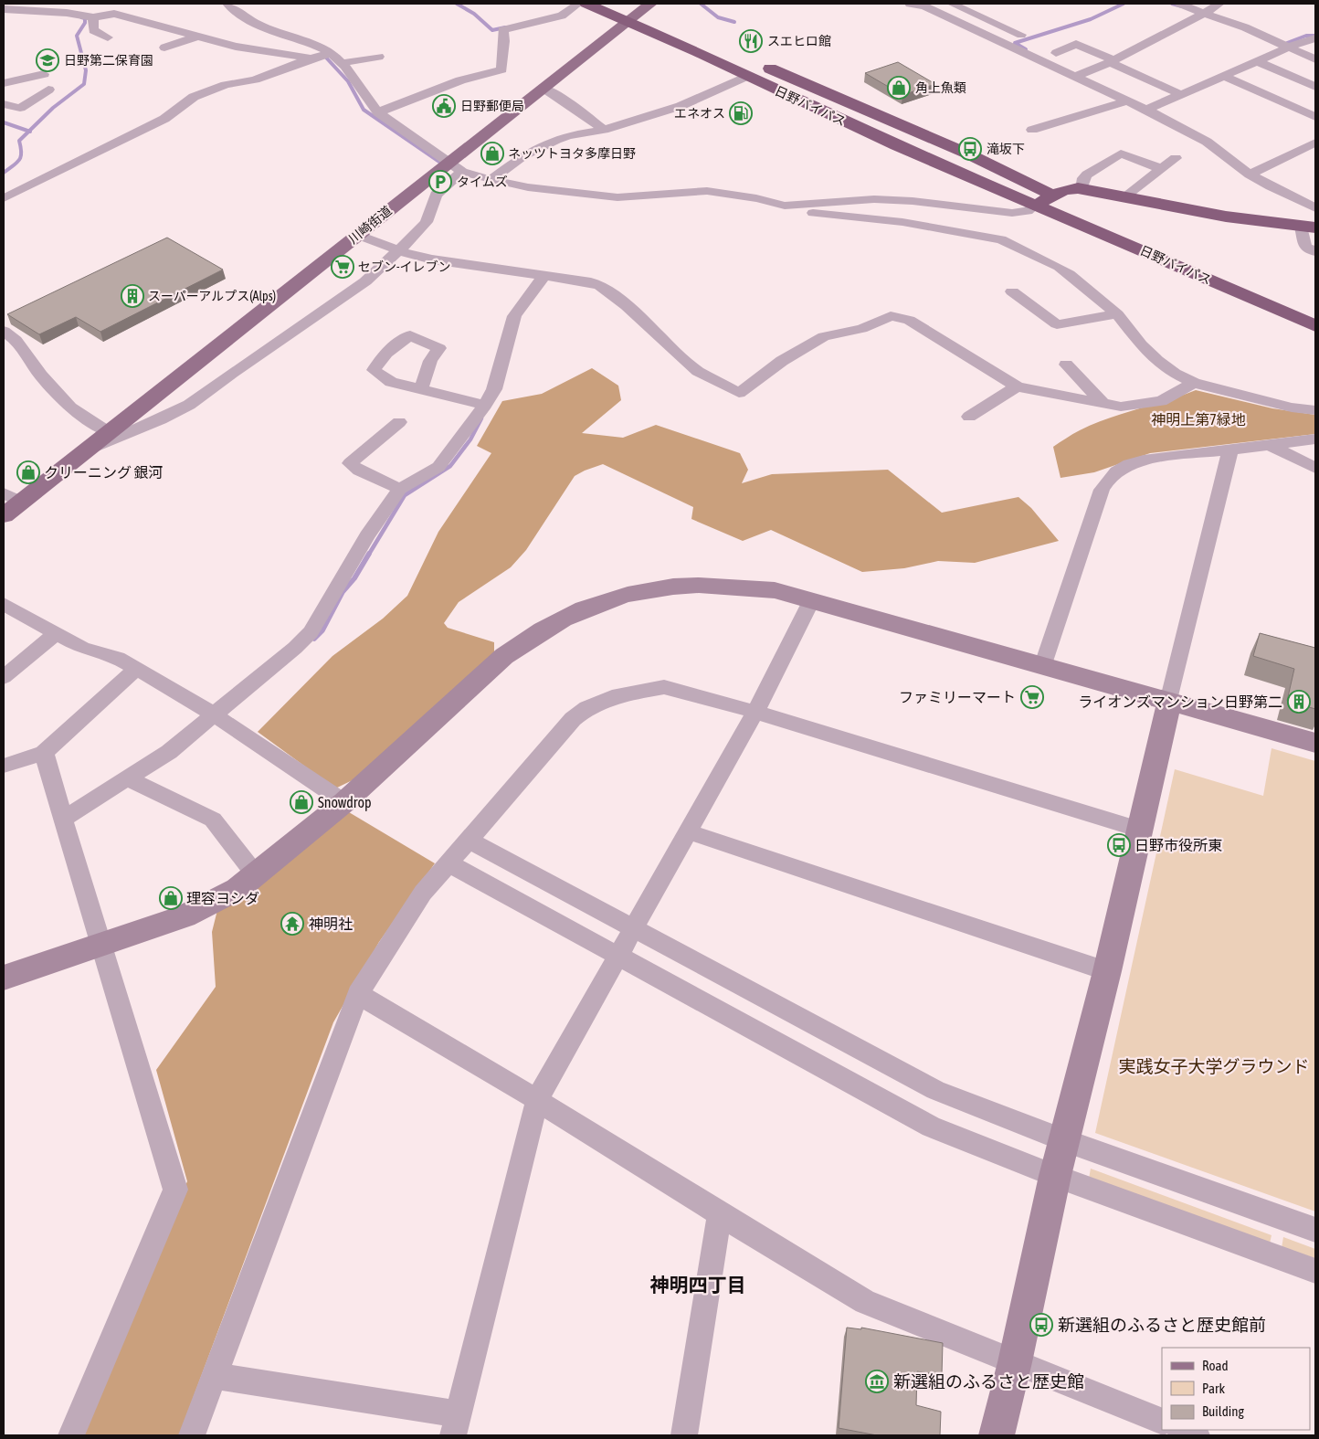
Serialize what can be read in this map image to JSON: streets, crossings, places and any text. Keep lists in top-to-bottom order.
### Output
{
  "streets": {
    "highway": ["日野バイパス"],
    "main road": ["川崎街道"]
  },
  "crossings": [
    ["日野バイパス", "川崎街道"]
  ],
  "districts": ["神明四丁目"],
  "parks": ["神明上第7緑地", "実践女子大学グラウンド"],
  "places": {
    "restaurant": ["スエヒロ館"],
    "school or university": ["日野第二保育園"],
    "shop": [
      "角上魚類",
      "ネッツトヨタ多摩日野",
      "クリーニング 銀河",
      "Snowdrop",
      "理容ヨシダ"
    ],
    "public building": ["日野郵便局"],
    "fuel station": ["エネオス"],
    "bus stop": ["滝坂下", "日野市役所東", "新選組のふるさと歴史館前"],
    "parking": ["タイムズ"],
    "supermarket": ["セブン-イレブン", "ファミリーマート"],
    "building": ["スーパーアルプス(Alps)", "ライオンズマンション日野第二"],
    "temple": ["神明社"],
    "museum": ["新選組のふるさと歴史館"]
  },
  "legend": ["Road", "Park", "Building"]
}
